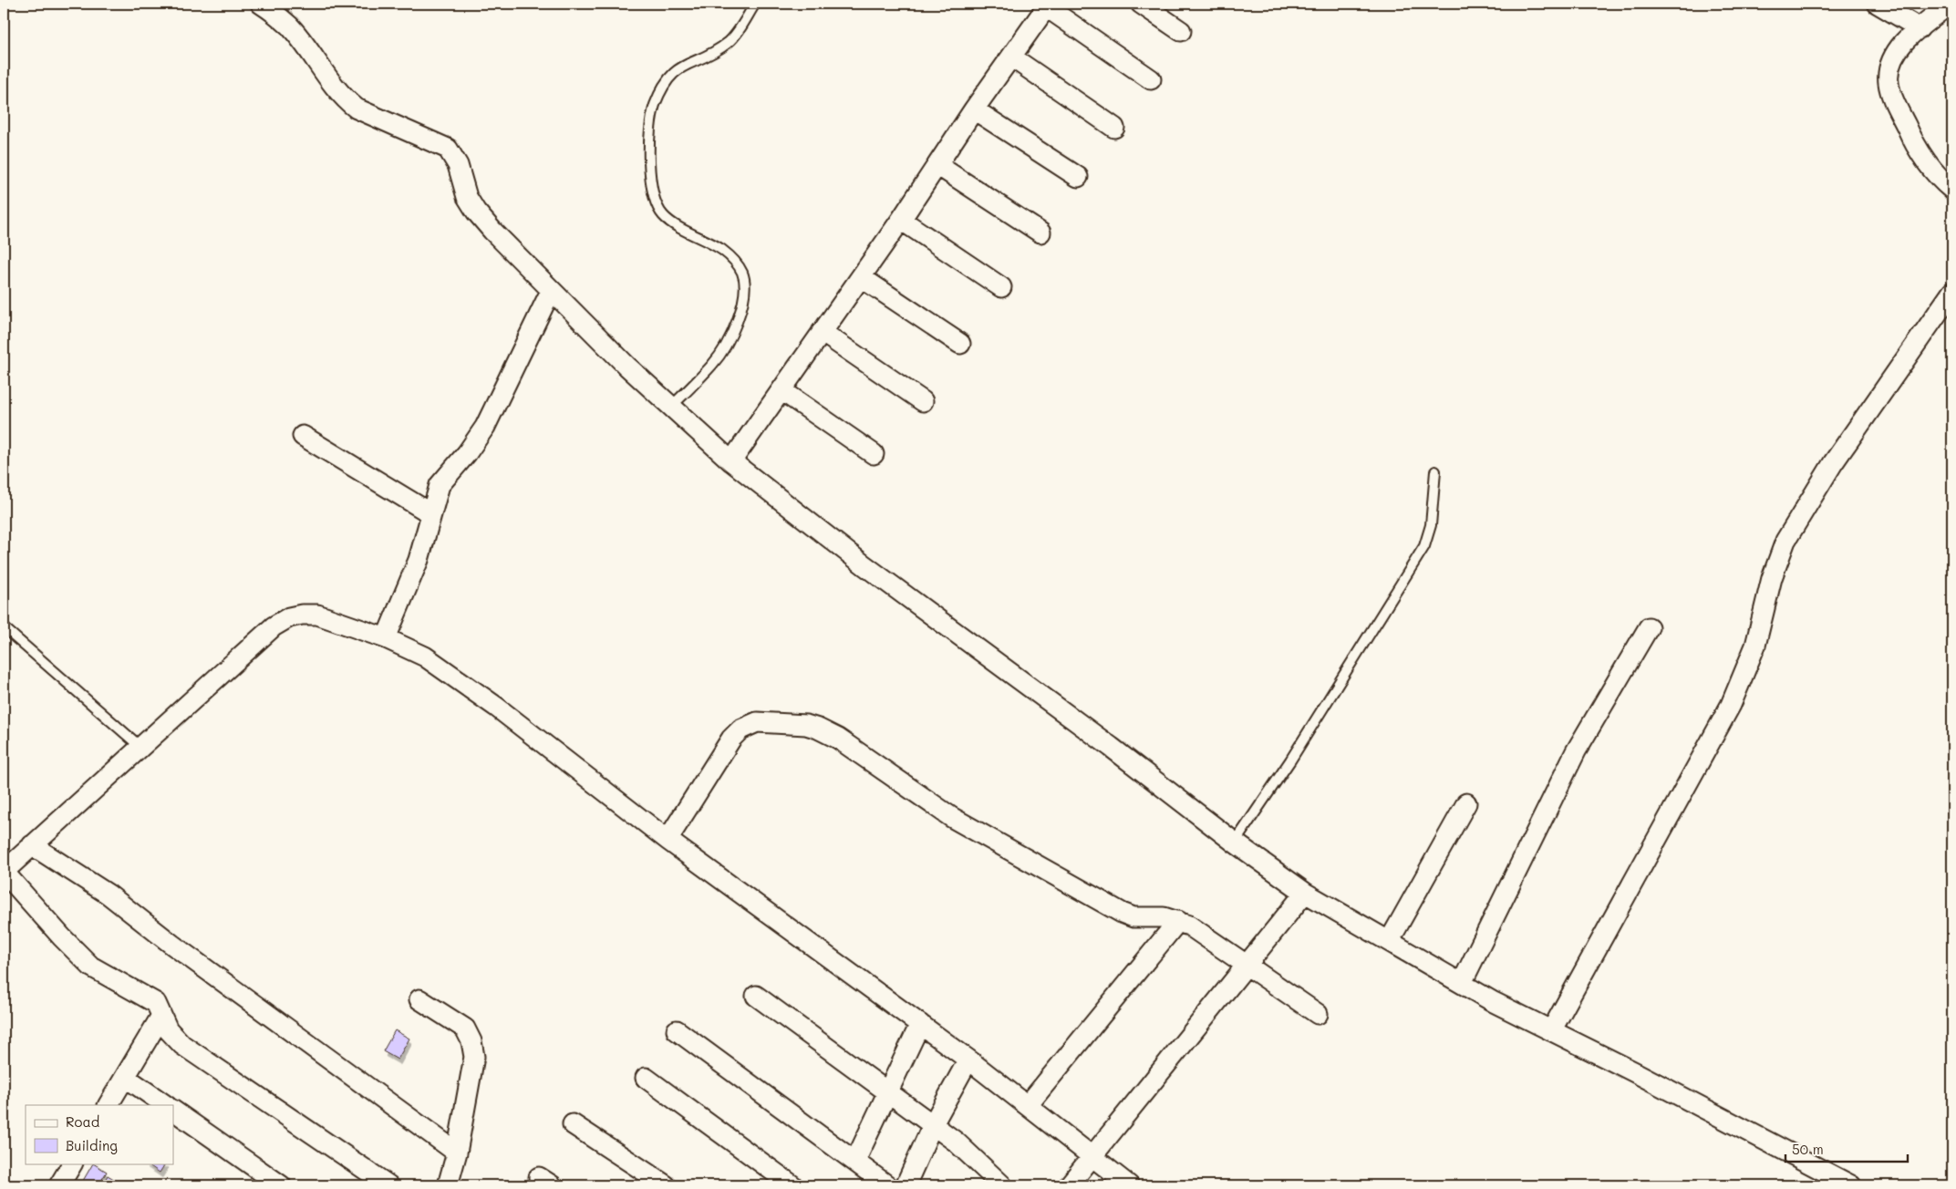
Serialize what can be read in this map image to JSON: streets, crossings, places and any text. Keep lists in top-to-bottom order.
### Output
{
  "legend": ["Road", "Building"],
  "scale_bar": "50 m"
}
